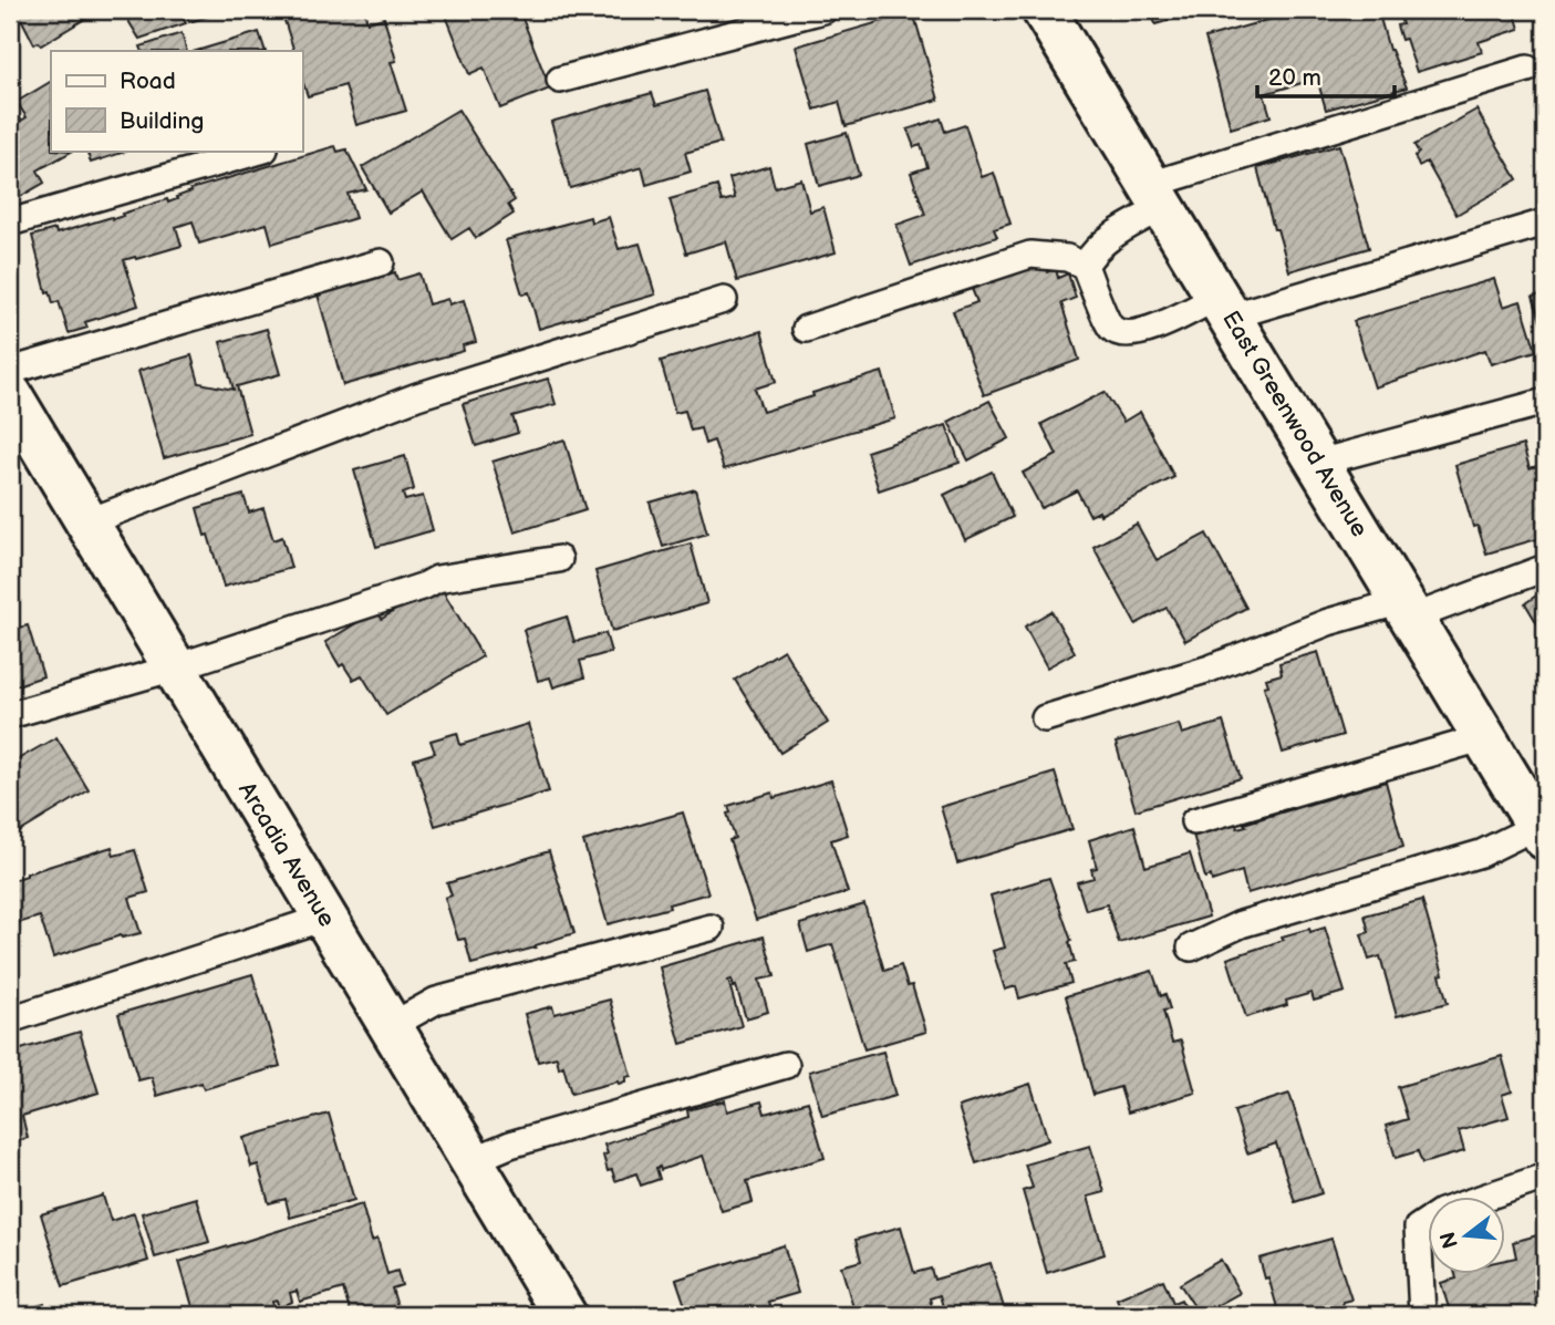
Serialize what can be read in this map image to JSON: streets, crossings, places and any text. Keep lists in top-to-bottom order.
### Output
{
  "streets": {
    "street": ["East Greenwood Avenue", "Arcadia Avenue"]
  },
  "legend": ["Road", "Building"],
  "scale_bar": "20 m",
  "north": "left"
}
